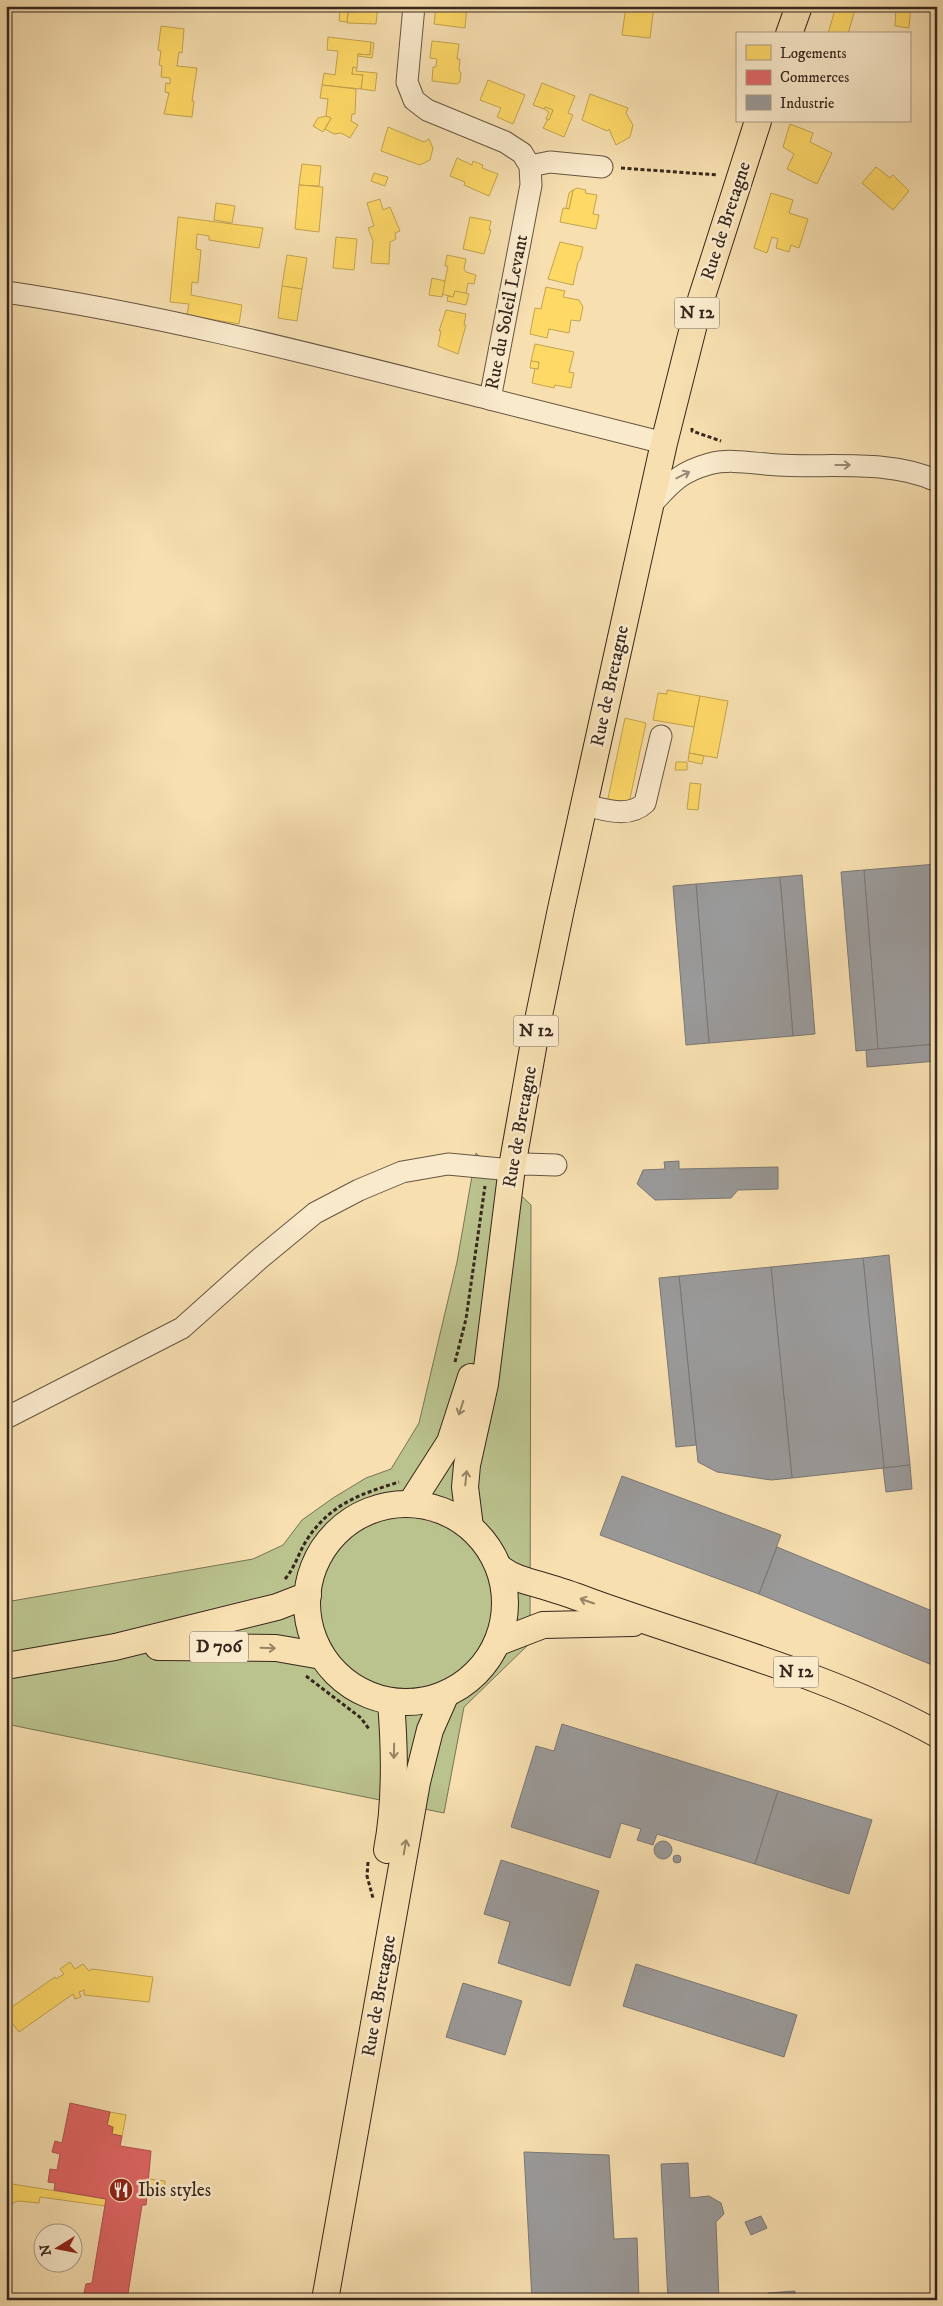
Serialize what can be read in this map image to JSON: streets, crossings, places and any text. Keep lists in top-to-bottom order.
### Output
{
  "streets": {
    "main road": ["Rue de Bretagne", "N 12", "D 706"],
    "street": ["Rue du Soleil Levant"]
  },
  "crossings": [
    ["Rue de Bretagne", "Rue du Soleil Levant"]
  ],
  "places": {
    "restaurant": ["Ibis styles"]
  },
  "legend": ["Logements", "Commerces", "Industrie"],
  "north": "left"
}
